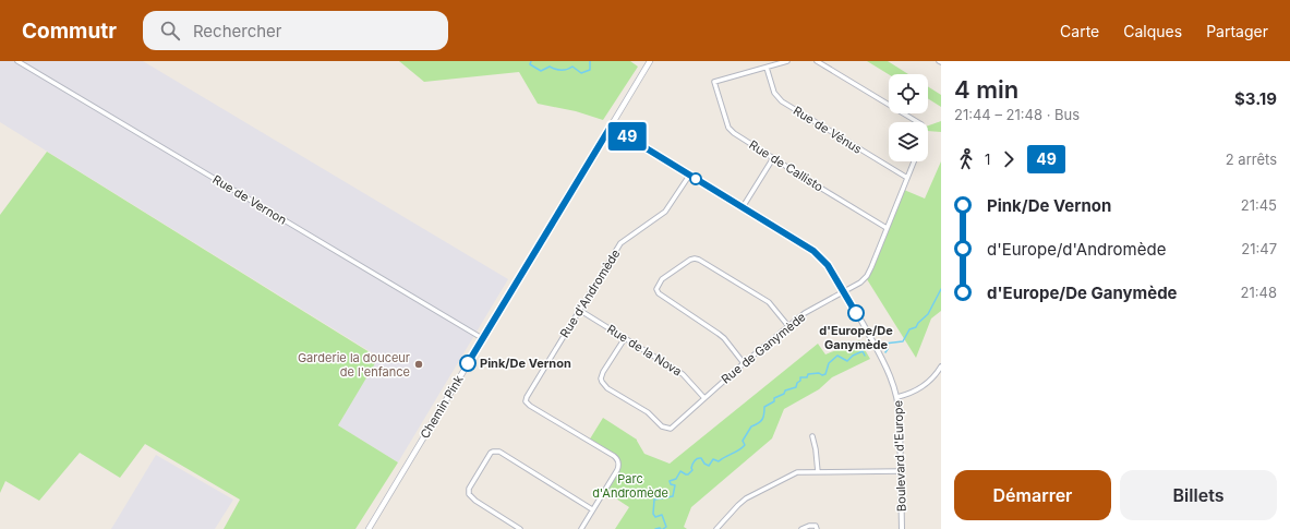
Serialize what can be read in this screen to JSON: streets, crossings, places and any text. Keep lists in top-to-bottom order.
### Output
{
  "streets": {
    "main road": ["Chemin Pink"],
    "street": [
      "Rue de Vénus",
      "Rue de Callisto",
      "Rue de Vernon",
      "Rue d'Andromède",
      "Rue de Ganymède",
      "Rue de la Nova",
      "Boulevard d'Europe"
    ]
  },
  "crossings": [
    ["Rue de Vénus", "Rue de Callisto"],
    ["Rue de Vénus", "Rue de Ganymède"],
    ["Rue de Callisto", "Rue de Ganymède"],
    ["Rue de Vernon", "Chemin Pink"],
    ["Rue d'Andromède", "Rue de la Nova"],
    ["Rue d'Andromède", "Boulevard d'Europe"],
    ["Rue de Ganymède", "Rue de la Nova"],
    ["Rue de Ganymède", "Boulevard d'Europe"],
    ["Chemin Pink", "Boulevard d'Europe"]
  ],
  "parks": ["Parc d'Andromède"],
  "places": ["d'Europe/De Ganymède", "Pink/De Vernon", "Garderie la douceur de l'enfance"],
  "lines": ["bus line 49"],
  "page": {
    "header": "Commutr",
    "search": "Rechercher",
    "nav": ["Carte", "Calques", "Partager"],
    "on_map": "49",
    "heading": ["4 min", "21:44 – 21:48 · Bus", "$3.19"],
    "legs": ["1", "49", "2 arrêts"],
    "list": [
      {
        "name": "Pink/De Vernon",
        "value": "21:45"
      },
      {
        "name": "d'Europe/d'Andromède",
        "value": "21:47"
      },
      {
        "name": "d'Europe/De Ganymède",
        "value": "21:48"
      }
    ],
    "buttons": ["Démarrer", "Billets"]
  }
}
